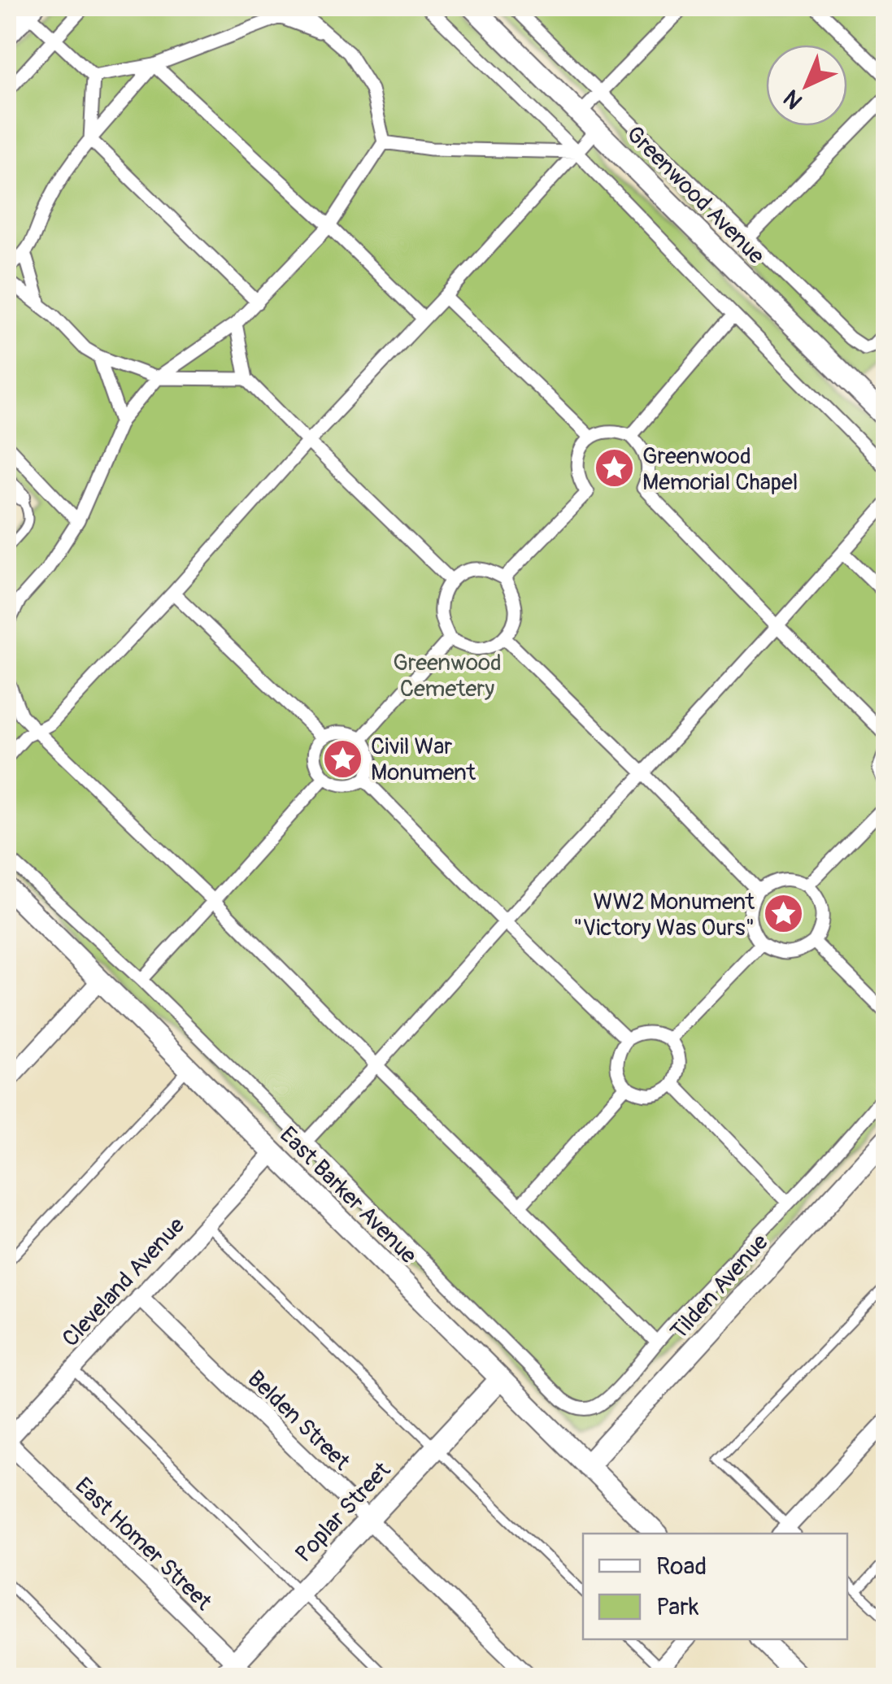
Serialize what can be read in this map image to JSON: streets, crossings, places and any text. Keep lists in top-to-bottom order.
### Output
{
  "streets": {
    "street": [
      "Greenwood Avenue",
      "East Barker Avenue",
      "Cleveland Avenue",
      "Tilden Avenue",
      "Belden Street",
      "Poplar Street",
      "East Homer Street"
    ]
  },
  "crossings": [
    ["East Barker Avenue", "Cleveland Avenue"],
    ["East Barker Avenue", "Tilden Avenue"],
    ["East Barker Avenue", "Poplar Street"],
    ["Cleveland Avenue", "Belden Street"],
    ["Cleveland Avenue", "East Homer Street"],
    ["Belden Street", "Poplar Street"],
    ["Poplar Street", "East Homer Street"]
  ],
  "parks": ["Greenwood Cemetery"],
  "places": {
    "place": ["Greenwood Memorial Chapel", "Civil War Monument", "WW2 Monument \"Victory Was Ours\""]
  },
  "legend": ["Road", "Park"],
  "north": "bottom left"
}
